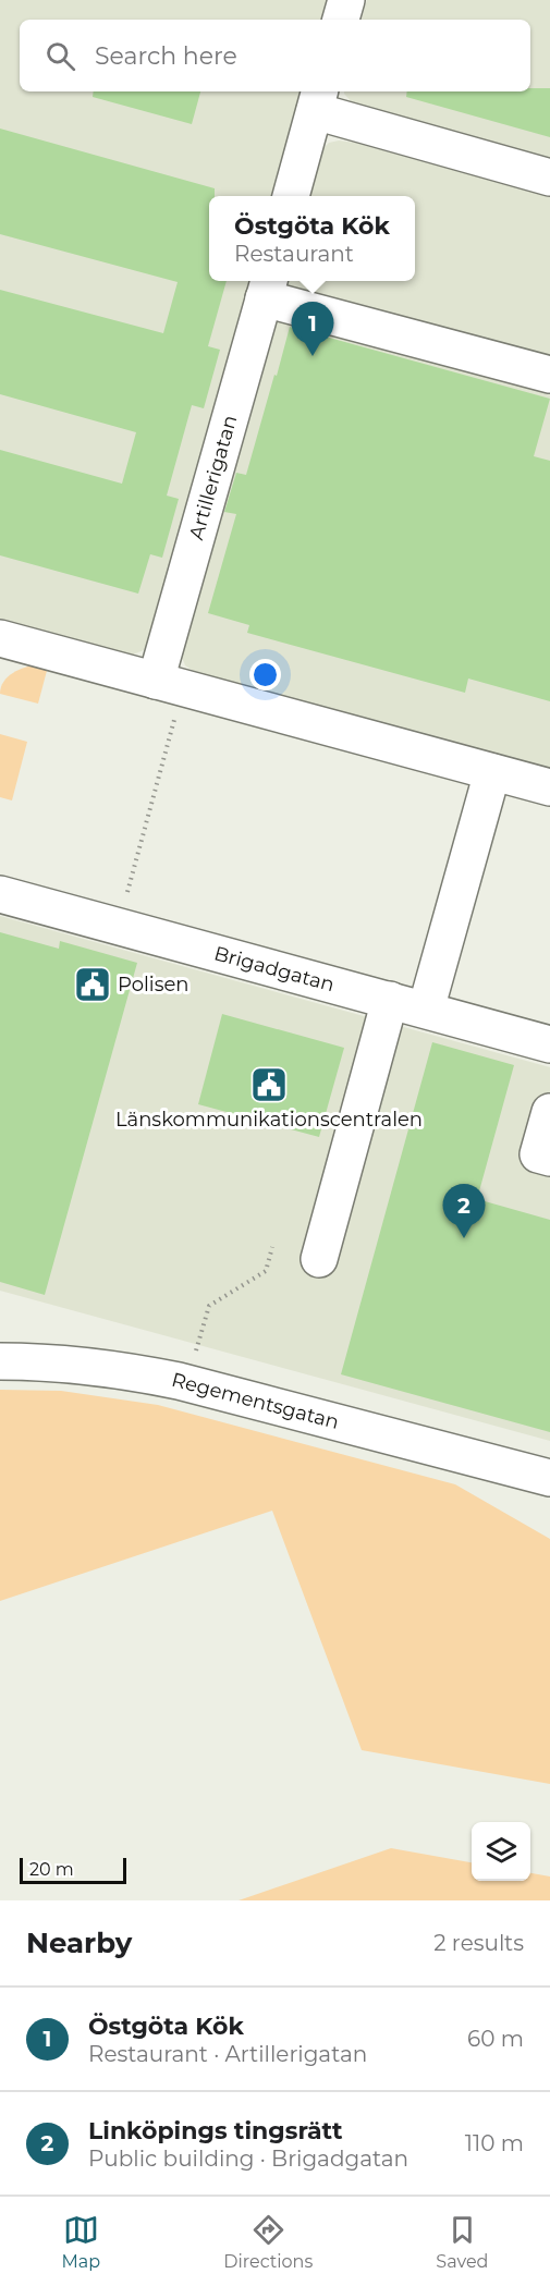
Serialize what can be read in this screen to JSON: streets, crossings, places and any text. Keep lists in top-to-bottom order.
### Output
{
  "streets": {
    "street": ["Artillerigatan", "Brigadgatan", "Regementsgatan"]
  },
  "places": {
    "public building": ["Polisen", "Länskommunikationscentralen"]
  },
  "scale_bar": "20 m",
  "page": {
    "search": "Search here",
    "popup": ["Östgöta Kök", "Restaurant"],
    "pins": ["1", "2"],
    "scale": "20 m",
    "heading": ["Nearby", "2 results"],
    "list": [
      {
        "mark": "1",
        "name": "Östgöta Kök",
        "note": "Restaurant · Artillerigatan",
        "value": "60 m"
      },
      {
        "mark": "2",
        "name": "Linköpings tingsrätt",
        "note": "Public building · Brigadgatan",
        "value": "110 m"
      }
    ],
    "nav": ["Map", "Directions", "Saved"]
  }
}
